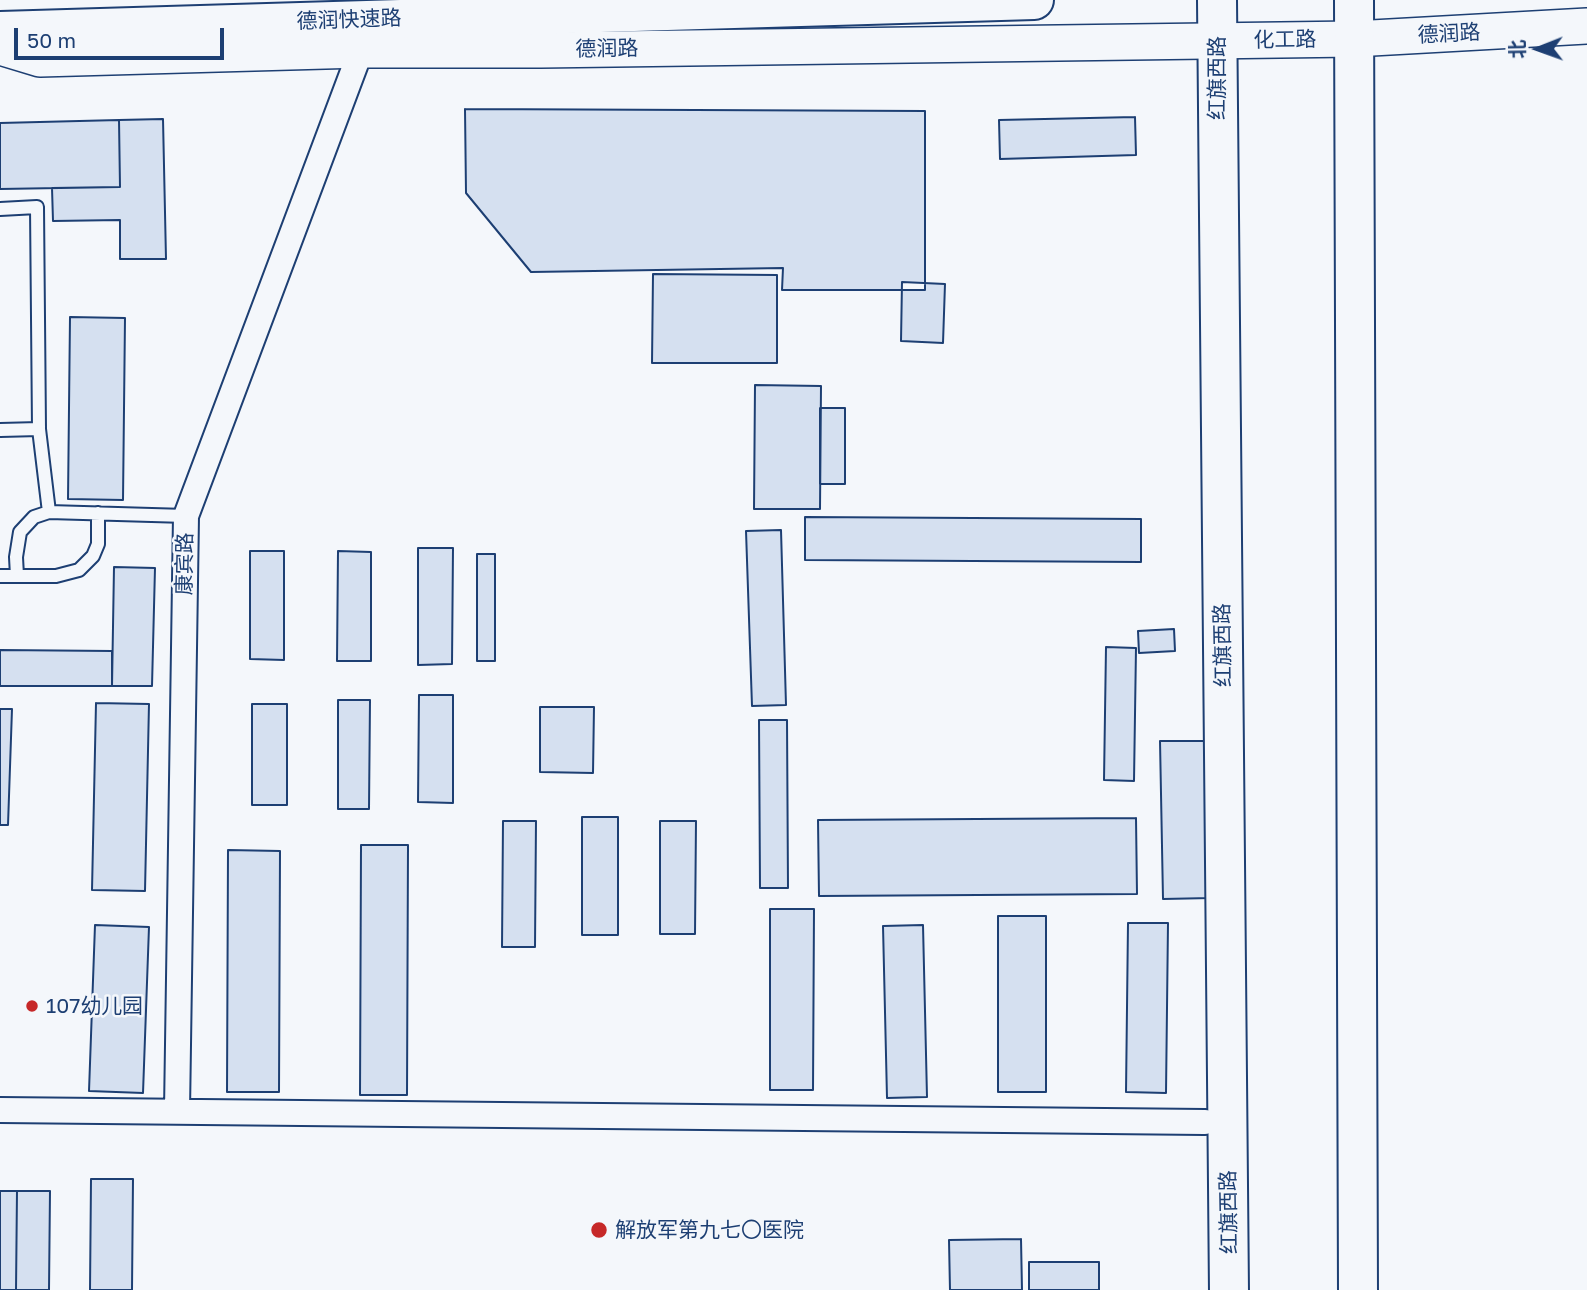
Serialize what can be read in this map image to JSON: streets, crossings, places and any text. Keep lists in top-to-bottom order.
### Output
{
  "streets": {
    "main road": [
      "德润快速路",
      "德润路",
      "化工路",
      "红旗西路"
    ],
    "street": ["康宾路"]
  },
  "crossings": [
    ["德润路", "化工路"],
    ["德润路", "红旗西路"],
    ["德润路", "康宾路"],
    ["化工路", "红旗西路"]
  ],
  "places": ["107幼儿园", "解放军第九七〇医院"],
  "scale_bar": "50 m",
  "north": "left"
}
